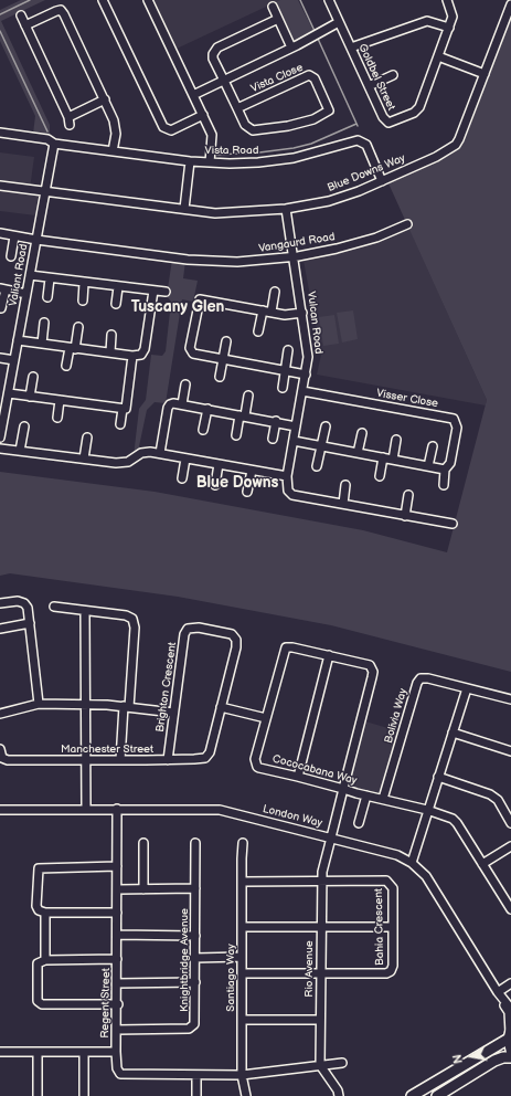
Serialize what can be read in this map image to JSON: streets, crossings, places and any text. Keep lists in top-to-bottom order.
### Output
{
  "streets": {
    "street": [
      "Goldbel Street",
      "Vista Close",
      "Vista Road",
      "Blue Downs Way",
      "Vangaurd Road",
      "Valiant Road",
      "Vulcan Road",
      "Visser Close",
      "Brighton Crescent",
      "Bolivia Way",
      "Manchester Street",
      "Cococabana Way",
      "London Way",
      "Bahia Crescent",
      "Knightbridge Avenue",
      "Rio Avenue",
      "Santiago Way",
      "Regent Street"
    ]
  },
  "crossings": [
    ["Vista Road", "Blue Downs Way"],
    ["Vista Road", "Valiant Road"],
    ["Blue Downs Way", "Valiant Road"],
    ["Blue Downs Way", "Vulcan Road"],
    ["Vangaurd Road", "Valiant Road"],
    ["Vangaurd Road", "Vulcan Road"],
    ["Vulcan Road", "Visser Close"],
    ["Brighton Crescent", "Manchester Street"],
    ["Bolivia Way", "Cococabana Way"],
    ["Cococabana Way", "Rio Avenue"],
    ["London Way", "Rio Avenue"],
    ["London Way", "Regent Street"],
    ["Bahia Crescent", "Rio Avenue"],
    ["Bahia Crescent", "Santiago Way"],
    ["Knightbridge Avenue", "Regent Street"],
    ["Rio Avenue", "Regent Street"],
    ["Santiago Way", "Regent Street"]
  ],
  "districts": ["Tuscany Glen", "Blue Downs"],
  "north": "left"
}
